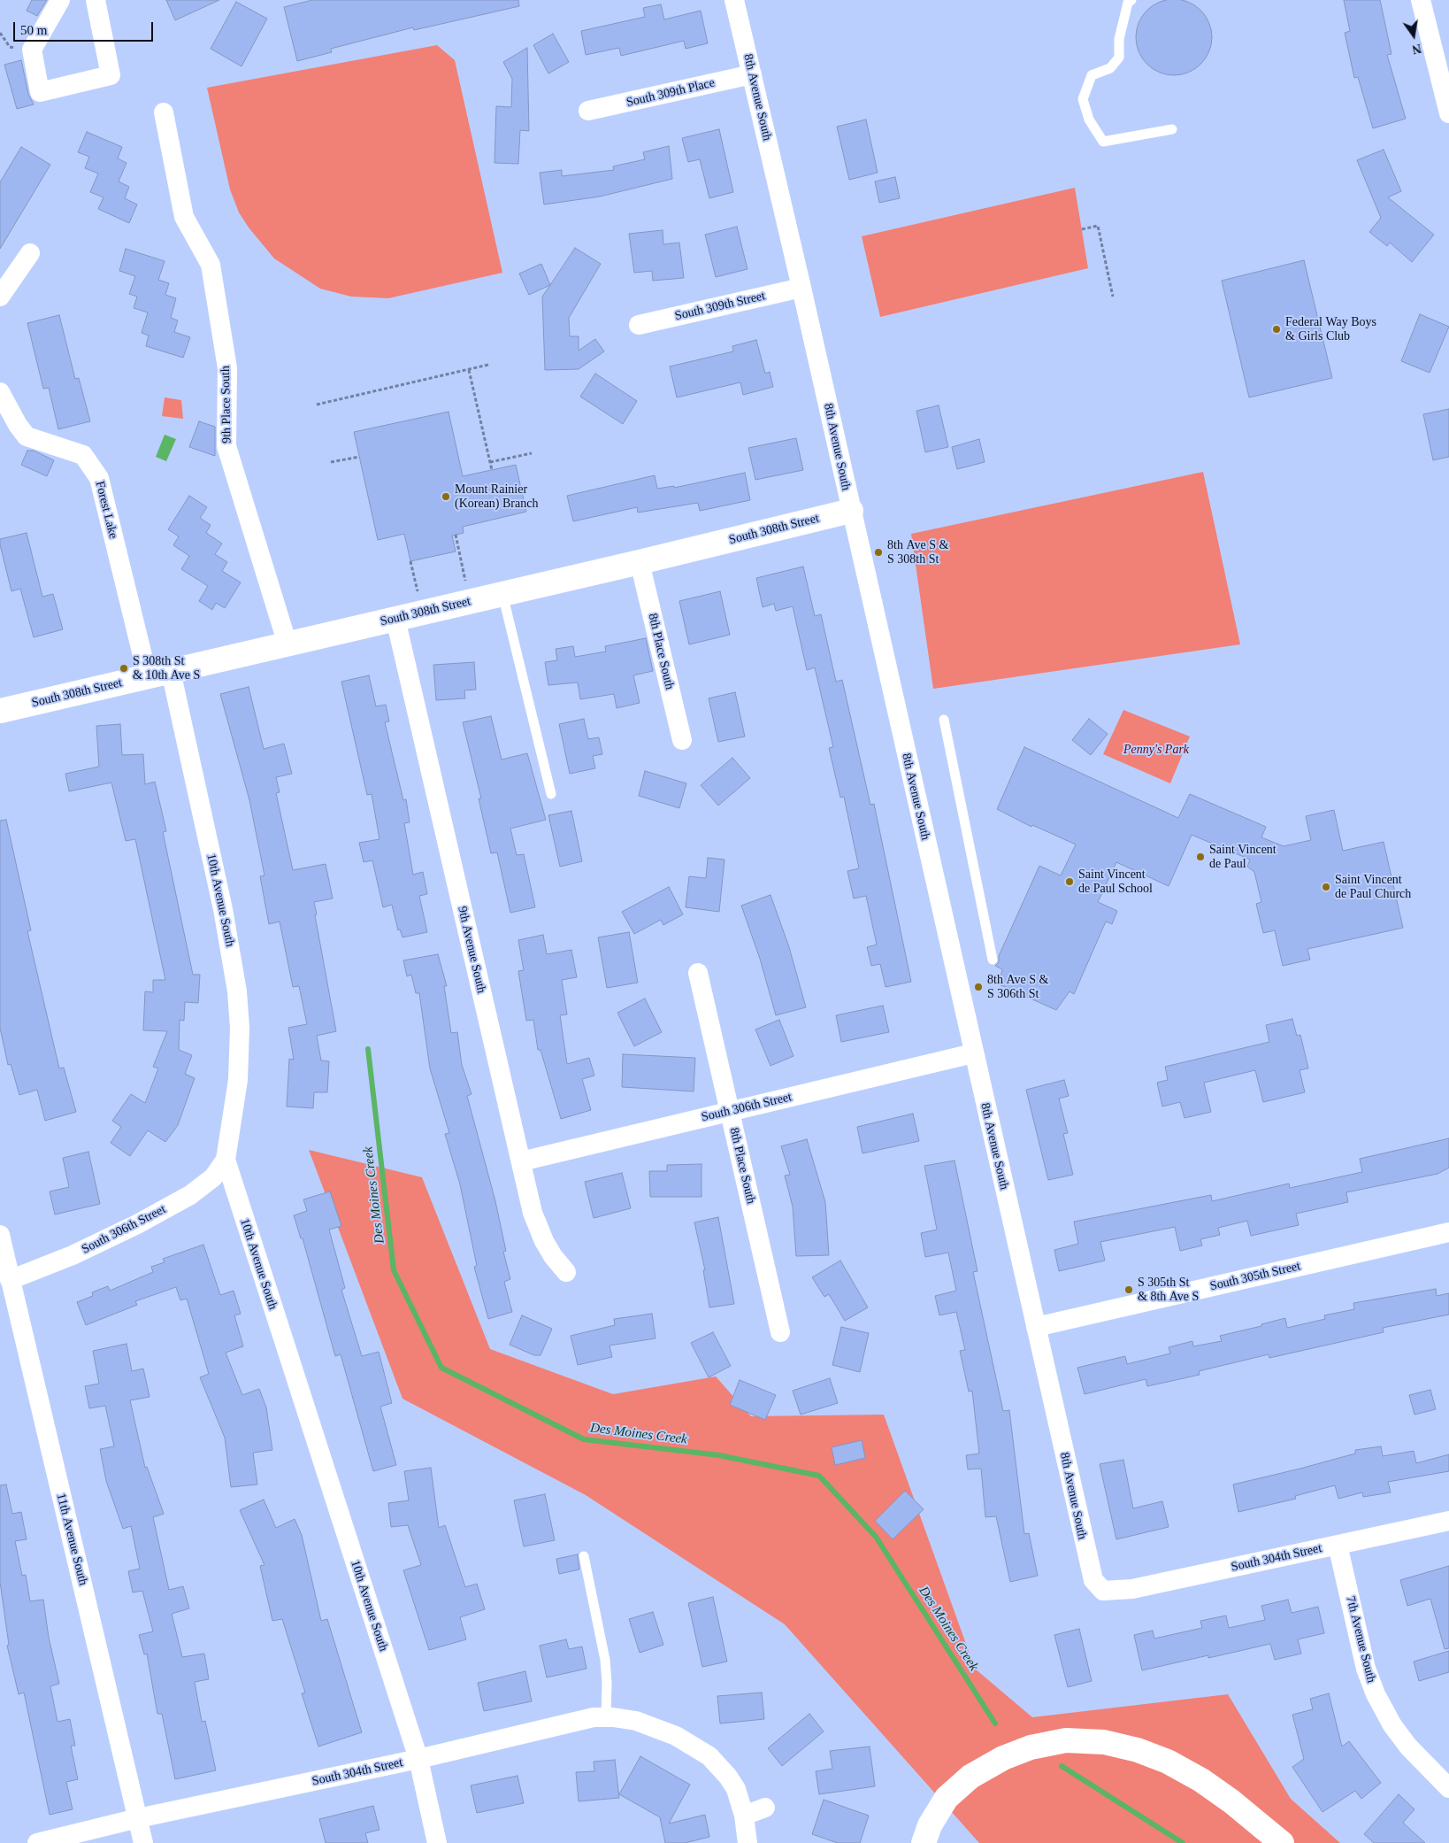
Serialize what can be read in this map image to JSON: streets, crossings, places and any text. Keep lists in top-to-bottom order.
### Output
{
  "streets": {
    "street": [
      "South 309th Place",
      "8th Avenue South",
      "South 309th Street",
      "9th Place South",
      "Forest Lake",
      "South 308th Street",
      "8th Place South",
      "10th Avenue South",
      "9th Avenue South",
      "South 306th Street",
      "South 305th Street",
      "11th Avenue South",
      "South 304th Street",
      "7th Avenue South"
    ]
  },
  "crossings": [
    ["South 309th Place", "8th Avenue South"],
    ["8th Avenue South", "South 309th Street"],
    ["8th Avenue South", "South 308th Street"],
    ["8th Avenue South", "South 306th Street"],
    ["8th Avenue South", "South 305th Street"],
    ["8th Avenue South", "South 304th Street"],
    ["9th Place South", "South 308th Street"],
    ["Forest Lake", "South 308th Street"],
    ["South 308th Street", "8th Place South"],
    ["South 308th Street", "10th Avenue South"],
    ["South 308th Street", "9th Avenue South"],
    ["8th Place South", "South 306th Street"],
    ["10th Avenue South", "South 306th Street"],
    ["10th Avenue South", "South 304th Street"],
    ["9th Avenue South", "South 306th Street"],
    ["South 306th Street", "11th Avenue South"],
    ["11th Avenue South", "South 304th Street"],
    ["South 304th Street", "7th Avenue South"]
  ],
  "water": ["Des Moines Creek"],
  "parks": ["Penny's Park"],
  "places": [
    "Federal Way Boys & Girls Club",
    "Mount Rainier (Korean) Branch",
    "8th Ave S & S 308th St",
    "S 308th St & 10th Ave S",
    "Saint Vincent de Paul",
    "Saint Vincent de Paul School",
    "Saint Vincent de Paul Church",
    "8th Ave S & S 306th St",
    "S 305th St & 8th Ave S"
  ],
  "scale_bar": "50 m",
  "north": "bottom"
}
